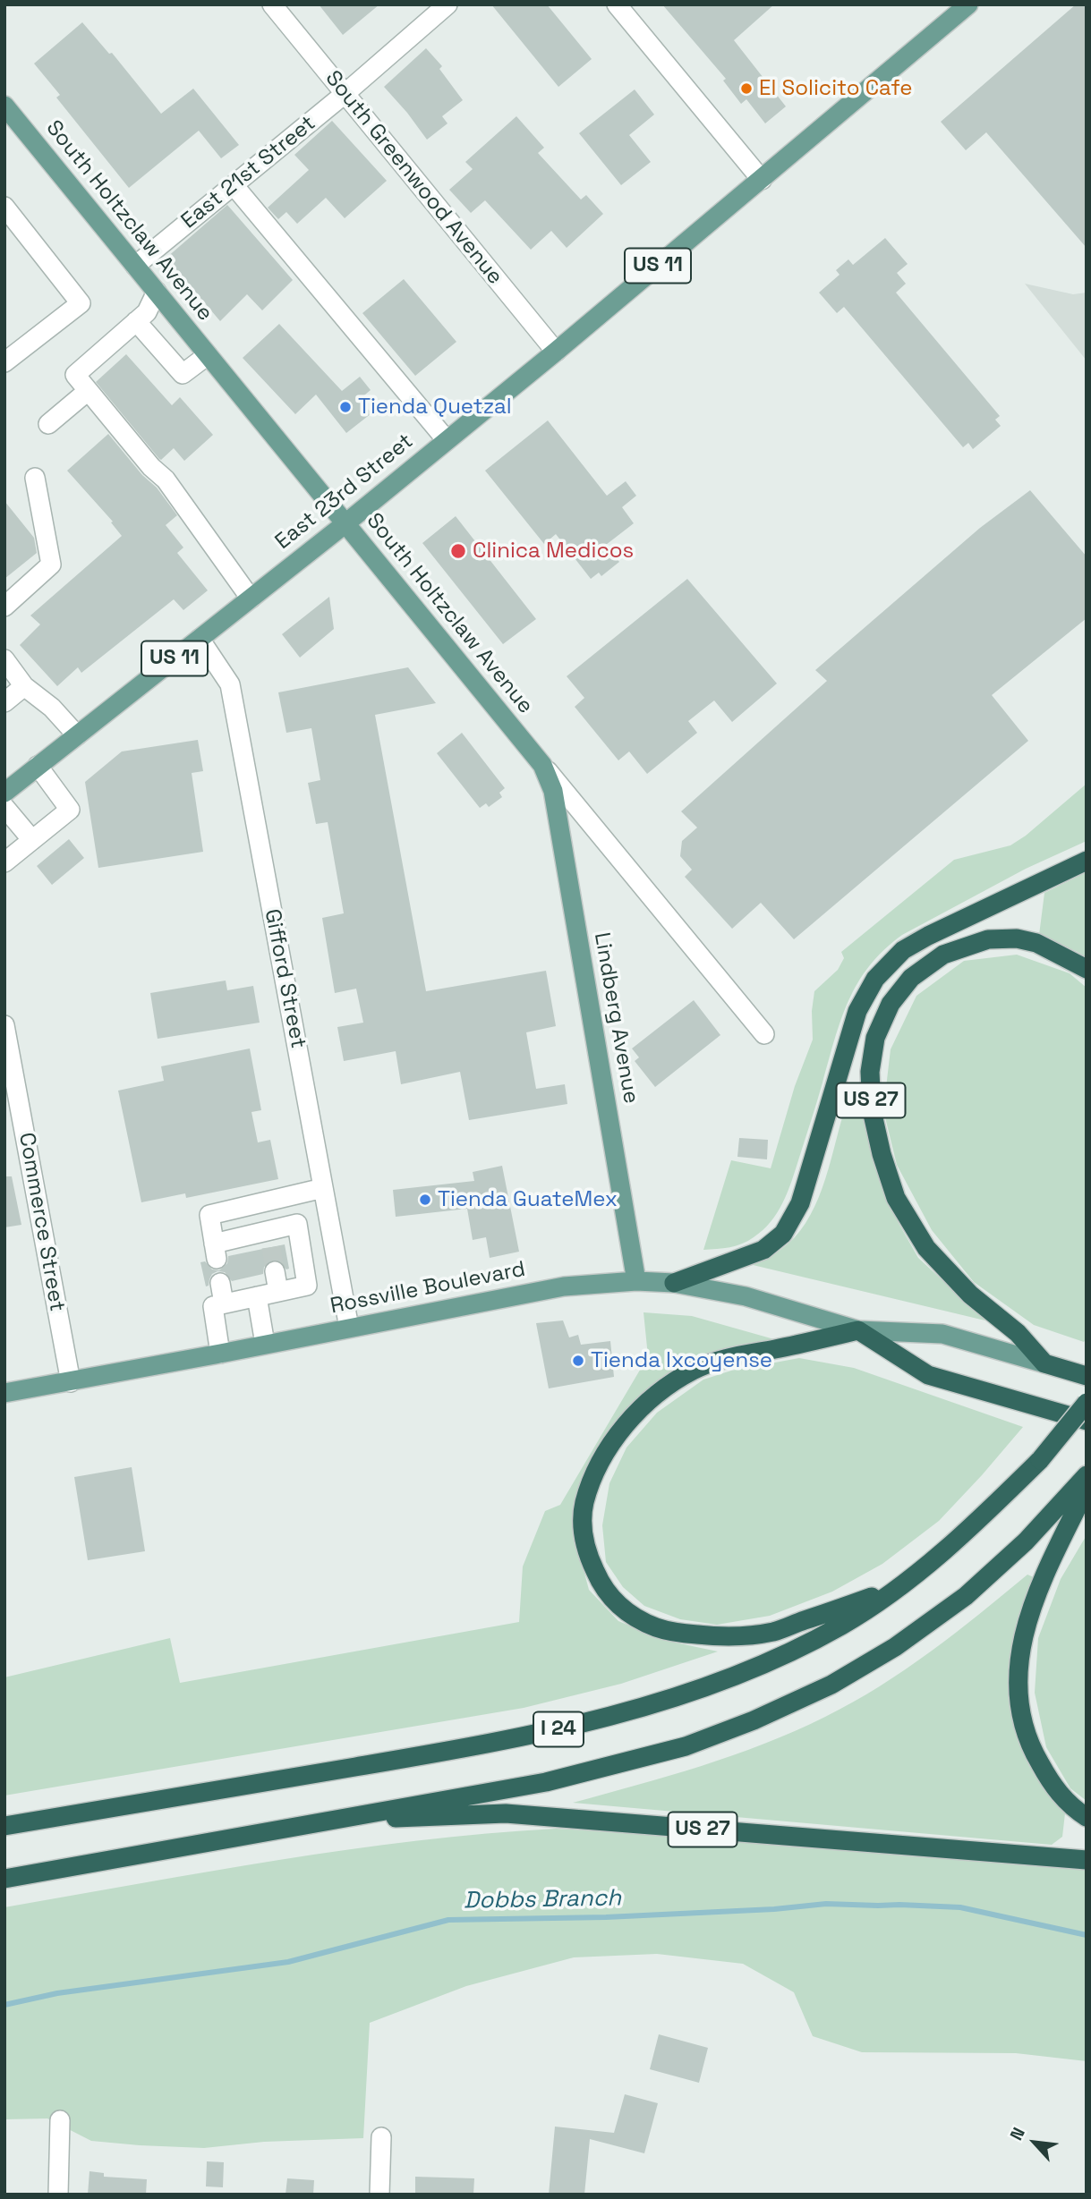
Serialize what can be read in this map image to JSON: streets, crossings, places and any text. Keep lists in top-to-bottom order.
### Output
{
  "streets": {
    "highway": ["US 27", "Rossville Boulevard", "I 24"],
    "main road": [
      "South Holtzclaw Avenue",
      "US 11",
      "East 23rd Street",
      "Lindberg Avenue"
    ],
    "street": [
      "East 21st Street",
      "South Greenwood Avenue",
      "Gifford Street",
      "Commerce Street"
    ]
  },
  "crossings": [
    ["East 21st Street", "South Greenwood Avenue"],
    ["East 21st Street", "South Holtzclaw Avenue"],
    ["South Greenwood Avenue", "East 23rd Street"],
    ["South Holtzclaw Avenue", "East 23rd Street"],
    ["South Holtzclaw Avenue", "Lindberg Avenue"],
    ["East 23rd Street", "Gifford Street"],
    ["Gifford Street", "Rossville Boulevard"],
    ["Lindberg Avenue", "Rossville Boulevard"],
    ["US 27", "Rossville Boulevard"],
    ["US 27", "I 24"],
    ["Commerce Street", "Rossville Boulevard"]
  ],
  "water": ["Dobbs Branch"],
  "places": [
    "El Solicito Cafe",
    "Tienda Quetzal",
    "Clinica Medicos",
    "Tienda GuateMex",
    "Tienda Ixcoyense"
  ],
  "north": "top left"
}
